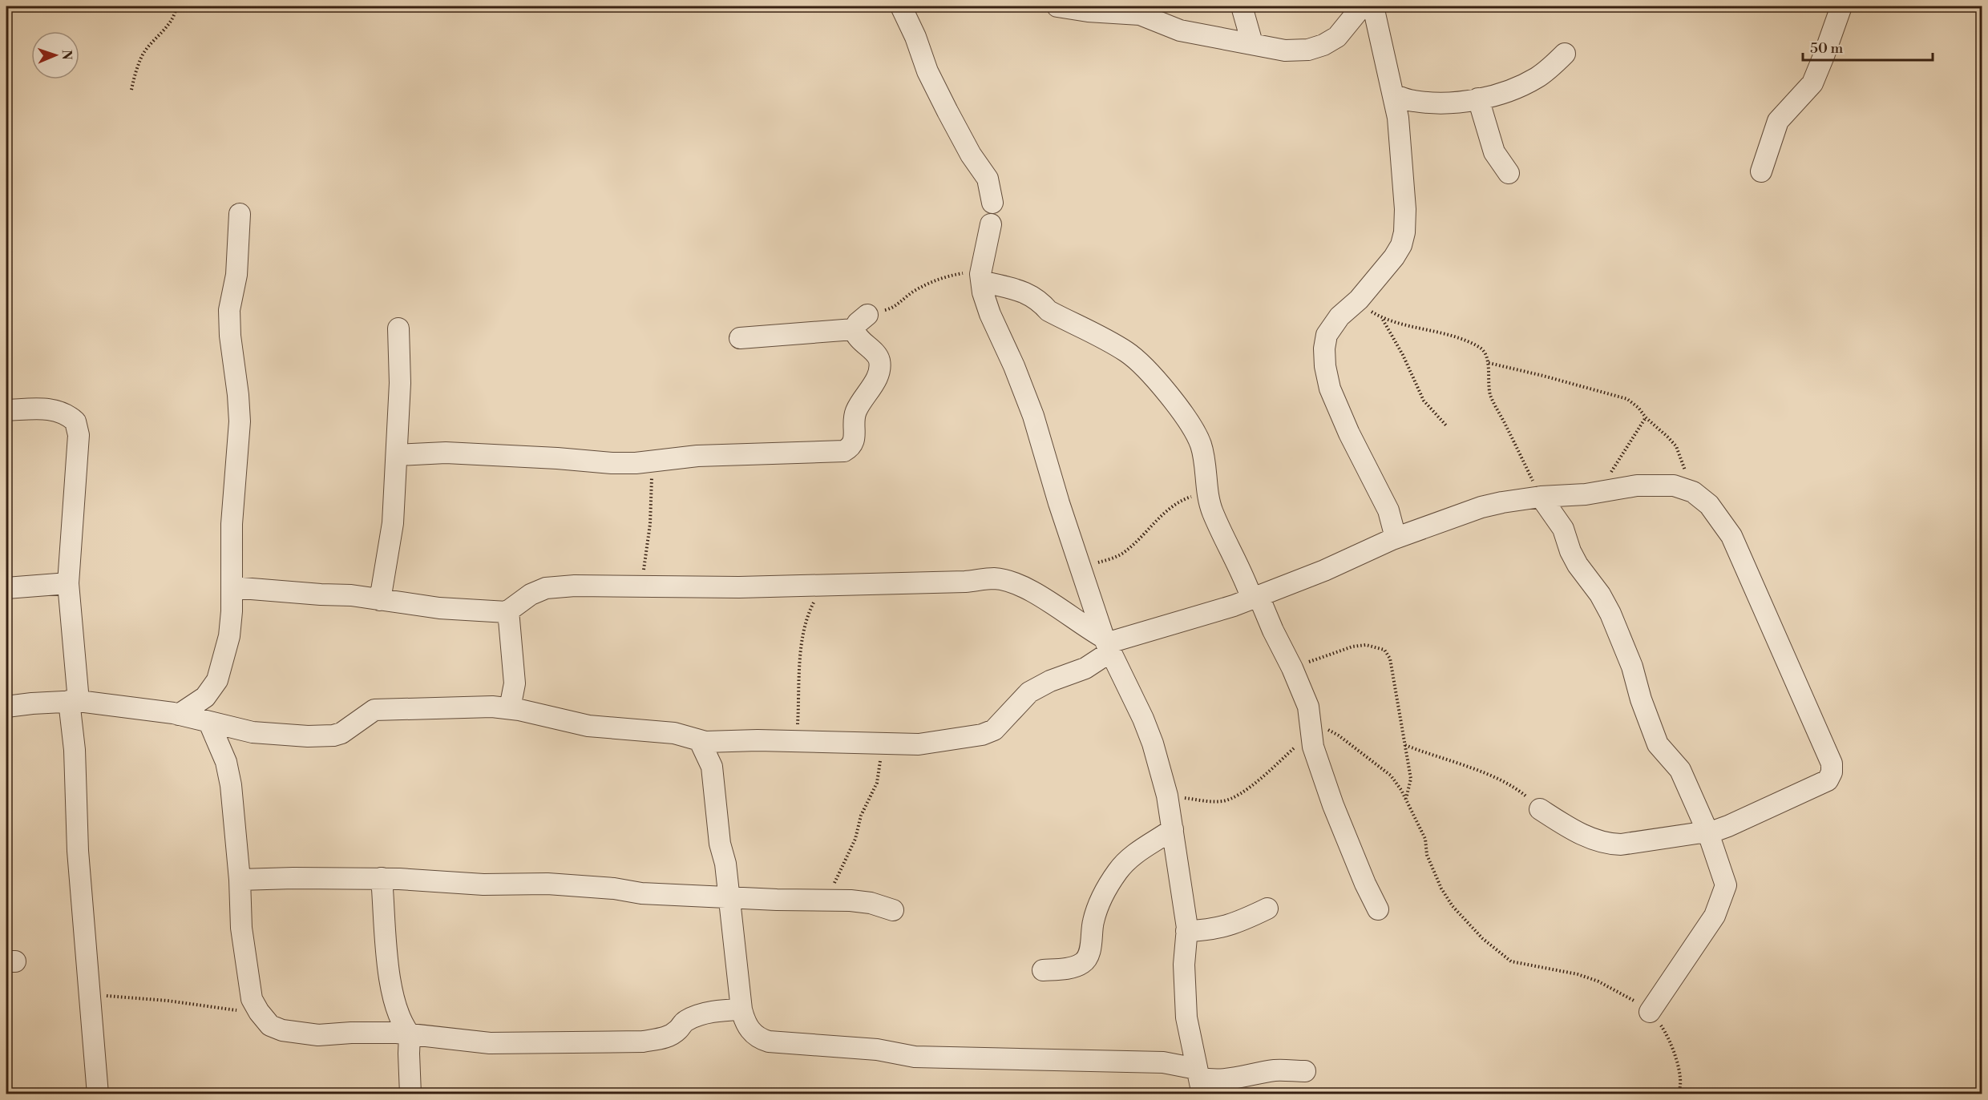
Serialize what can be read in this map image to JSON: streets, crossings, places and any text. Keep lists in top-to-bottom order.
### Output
{
  "scale_bar": "50 m",
  "north": "right"
}
